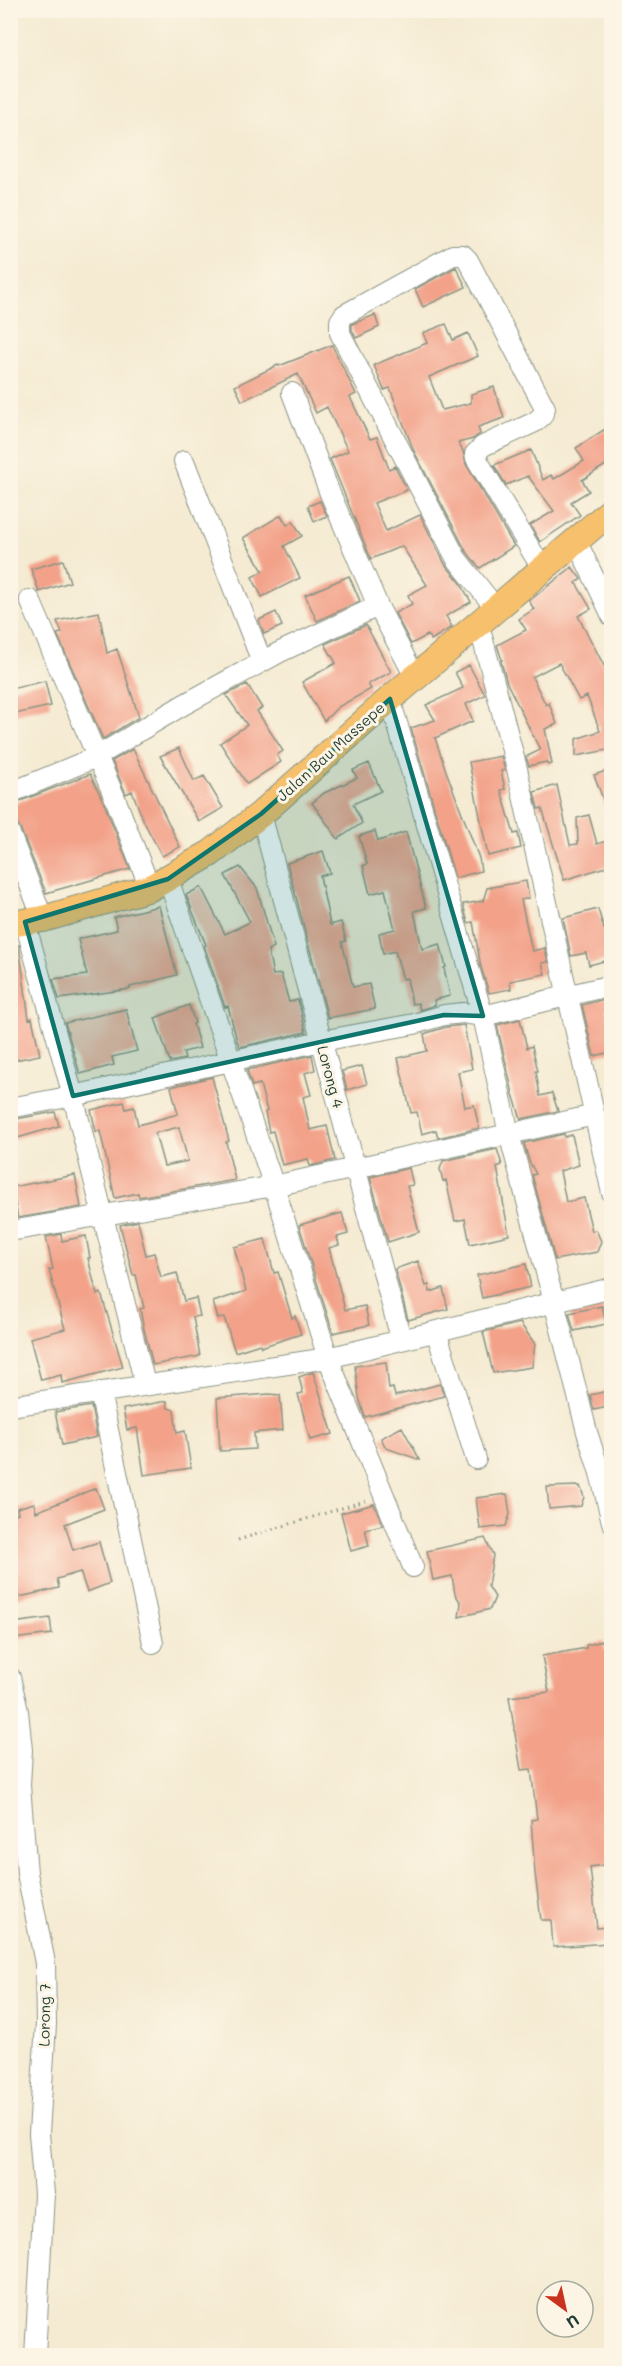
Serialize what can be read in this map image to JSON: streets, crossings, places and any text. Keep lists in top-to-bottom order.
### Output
{
  "streets": {
    "main road": ["Jalan Bau Massepe"],
    "street": ["Lorong 4", "Lorong 7"]
  },
  "crossings": [
    ["Jalan Bau Massepe", "Lorong 4"]
  ],
  "north": "bottom right"
}
